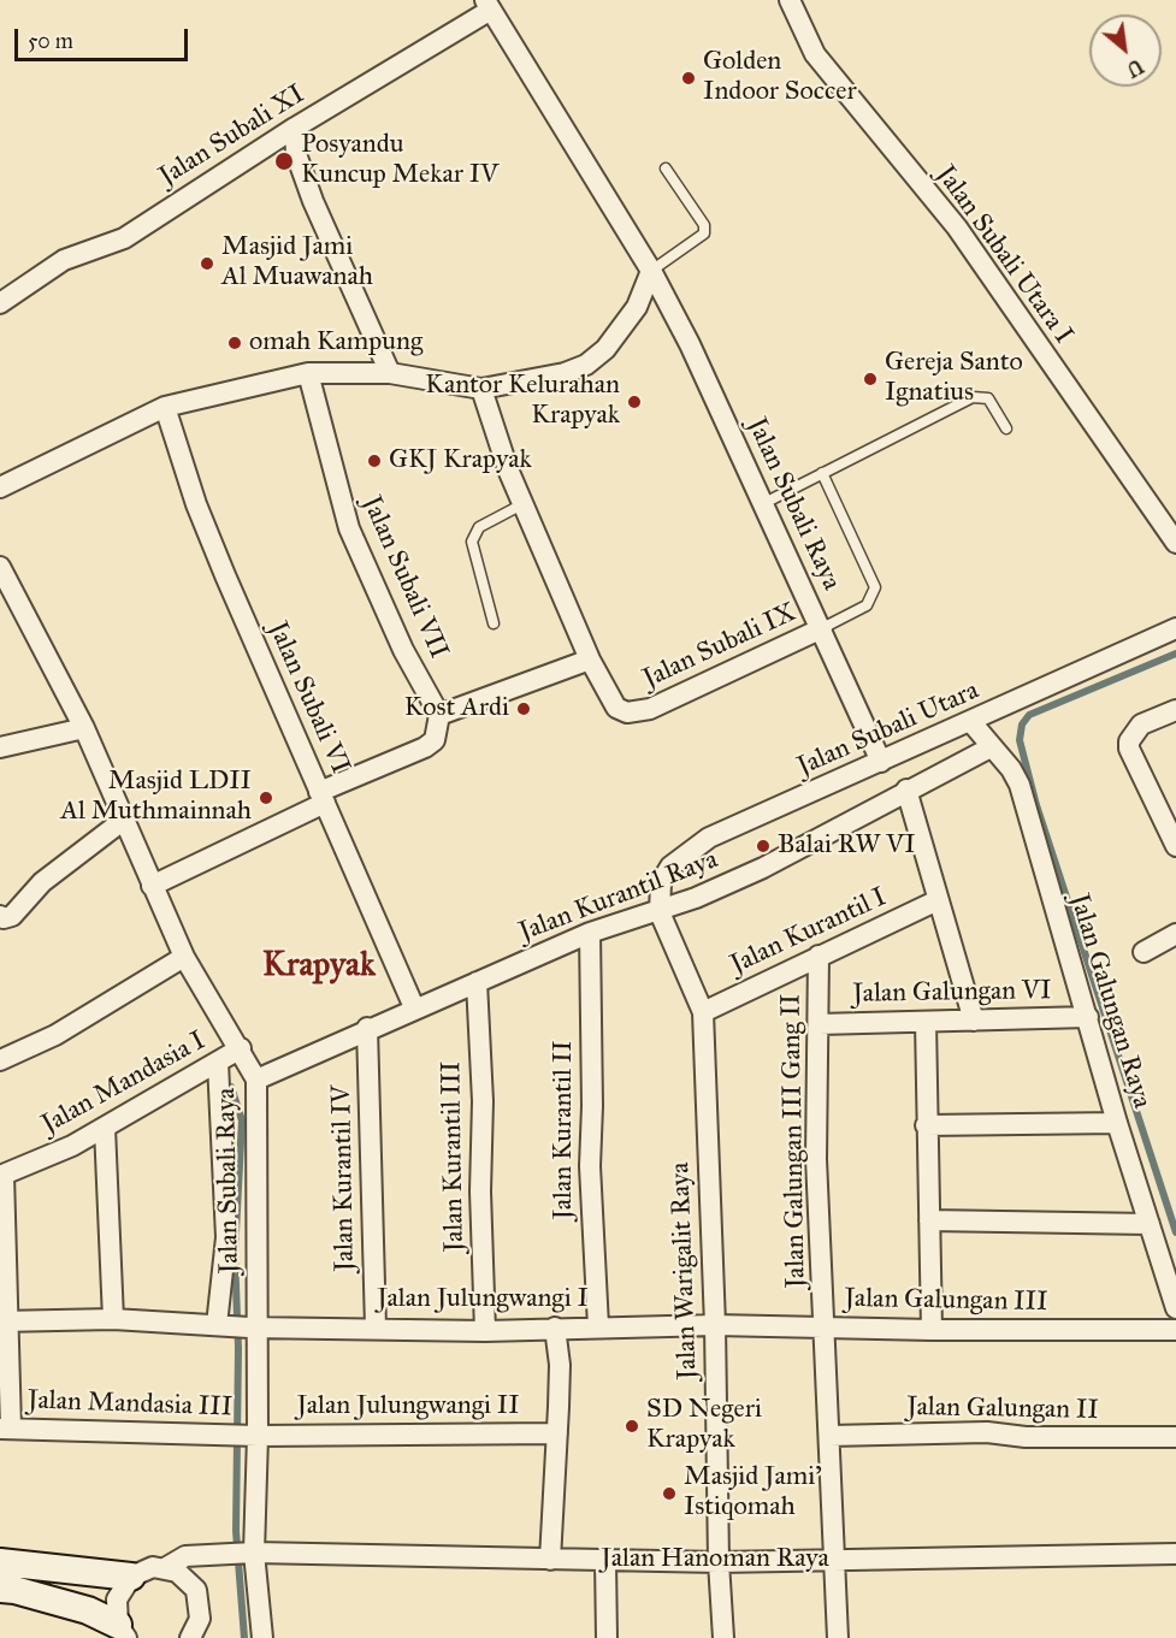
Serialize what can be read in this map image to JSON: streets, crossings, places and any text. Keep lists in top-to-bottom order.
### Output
{
  "streets": {
    "street": [
      "Jalan Subali XI",
      "Jalan Subali Utara I",
      "Jalan Subali Raya",
      "Jalan Subali VII",
      "Jalan Subali IX",
      "Jalan Subali VI",
      "Jalan Subali Utara",
      "Jalan Kurantil Raya",
      "Jalan Kurantil I",
      "Jalan Galungan VI",
      "Jalan Galungan Raya",
      "Jalan Mandasia I",
      "Jalan Kurantil II",
      "Jalan Galungan III Gang II",
      "Jalan Kurantil III",
      "Jalan Kurantil IV",
      "Jalan Warigalit Raya",
      "Jalan Julungwangi I",
      "Jalan Galungan III",
      "Jalan Mandasia III",
      "Jalan Julungwangi II",
      "Jalan Galungan II",
      "Jalan Hanoman Raya"
    ]
  },
  "crossings": [
    ["Jalan Subali XI", "Jalan Subali Raya"],
    ["Jalan Subali Raya", "Jalan Subali IX"],
    ["Jalan Subali Raya", "Jalan Subali Utara"],
    ["Jalan Subali Raya", "Jalan Kurantil Raya"],
    ["Jalan Subali Raya", "Jalan Mandasia I"],
    ["Jalan Subali Raya", "Jalan Julungwangi I"],
    ["Jalan Subali Raya", "Jalan Mandasia III"],
    ["Jalan Subali Raya", "Jalan Julungwangi II"],
    ["Jalan Subali Raya", "Jalan Hanoman Raya"],
    ["Jalan Subali VI", "Jalan Kurantil Raya"],
    ["Jalan Subali Utara", "Jalan Kurantil Raya"],
    ["Jalan Subali Utara", "Jalan Galungan Raya"],
    ["Jalan Subali Utara", "Jalan Warigalit Raya"],
    ["Jalan Kurantil Raya", "Jalan Galungan Raya"],
    ["Jalan Kurantil Raya", "Jalan Kurantil II"],
    ["Jalan Kurantil Raya", "Jalan Kurantil III"],
    ["Jalan Kurantil Raya", "Jalan Kurantil IV"],
    ["Jalan Kurantil Raya", "Jalan Warigalit Raya"],
    ["Jalan Kurantil I", "Jalan Galungan III Gang II"],
    ["Jalan Kurantil I", "Jalan Warigalit Raya"],
    ["Jalan Galungan VI", "Jalan Galungan Raya"],
    ["Jalan Galungan VI", "Jalan Galungan III Gang II"],
    ["Jalan Kurantil II", "Jalan Julungwangi I"],
    ["Jalan Galungan III Gang II", "Jalan Galungan III"],
    ["Jalan Kurantil III", "Jalan Julungwangi I"],
    ["Jalan Kurantil IV", "Jalan Julungwangi I"],
    ["Jalan Warigalit Raya", "Jalan Julungwangi I"],
    ["Jalan Warigalit Raya", "Jalan Galungan III"],
    ["Jalan Warigalit Raya", "Jalan Hanoman Raya"],
    ["Jalan Julungwangi I", "Jalan Galungan III"],
    ["Jalan Mandasia III", "Jalan Julungwangi II"]
  ],
  "districts": ["Krapyak"],
  "places": [
    "Golden Indoor Soccer",
    "Posyandu Kuncup Mekar IV",
    "Masjid Jami Al Muawanah",
    "omah Kampung",
    "Gereja Santo Ignatius",
    "Kantor Kelurahan Krapyak",
    "GKJ Krapyak",
    "Kost Ardi",
    "Masjid LDII Al Muthmainnah",
    "Balai RW VI",
    "SD Negeri Krapyak",
    "Masjid Jami' Istiqomah"
  ],
  "scale_bar": "50 m",
  "north": "bottom right"
}
